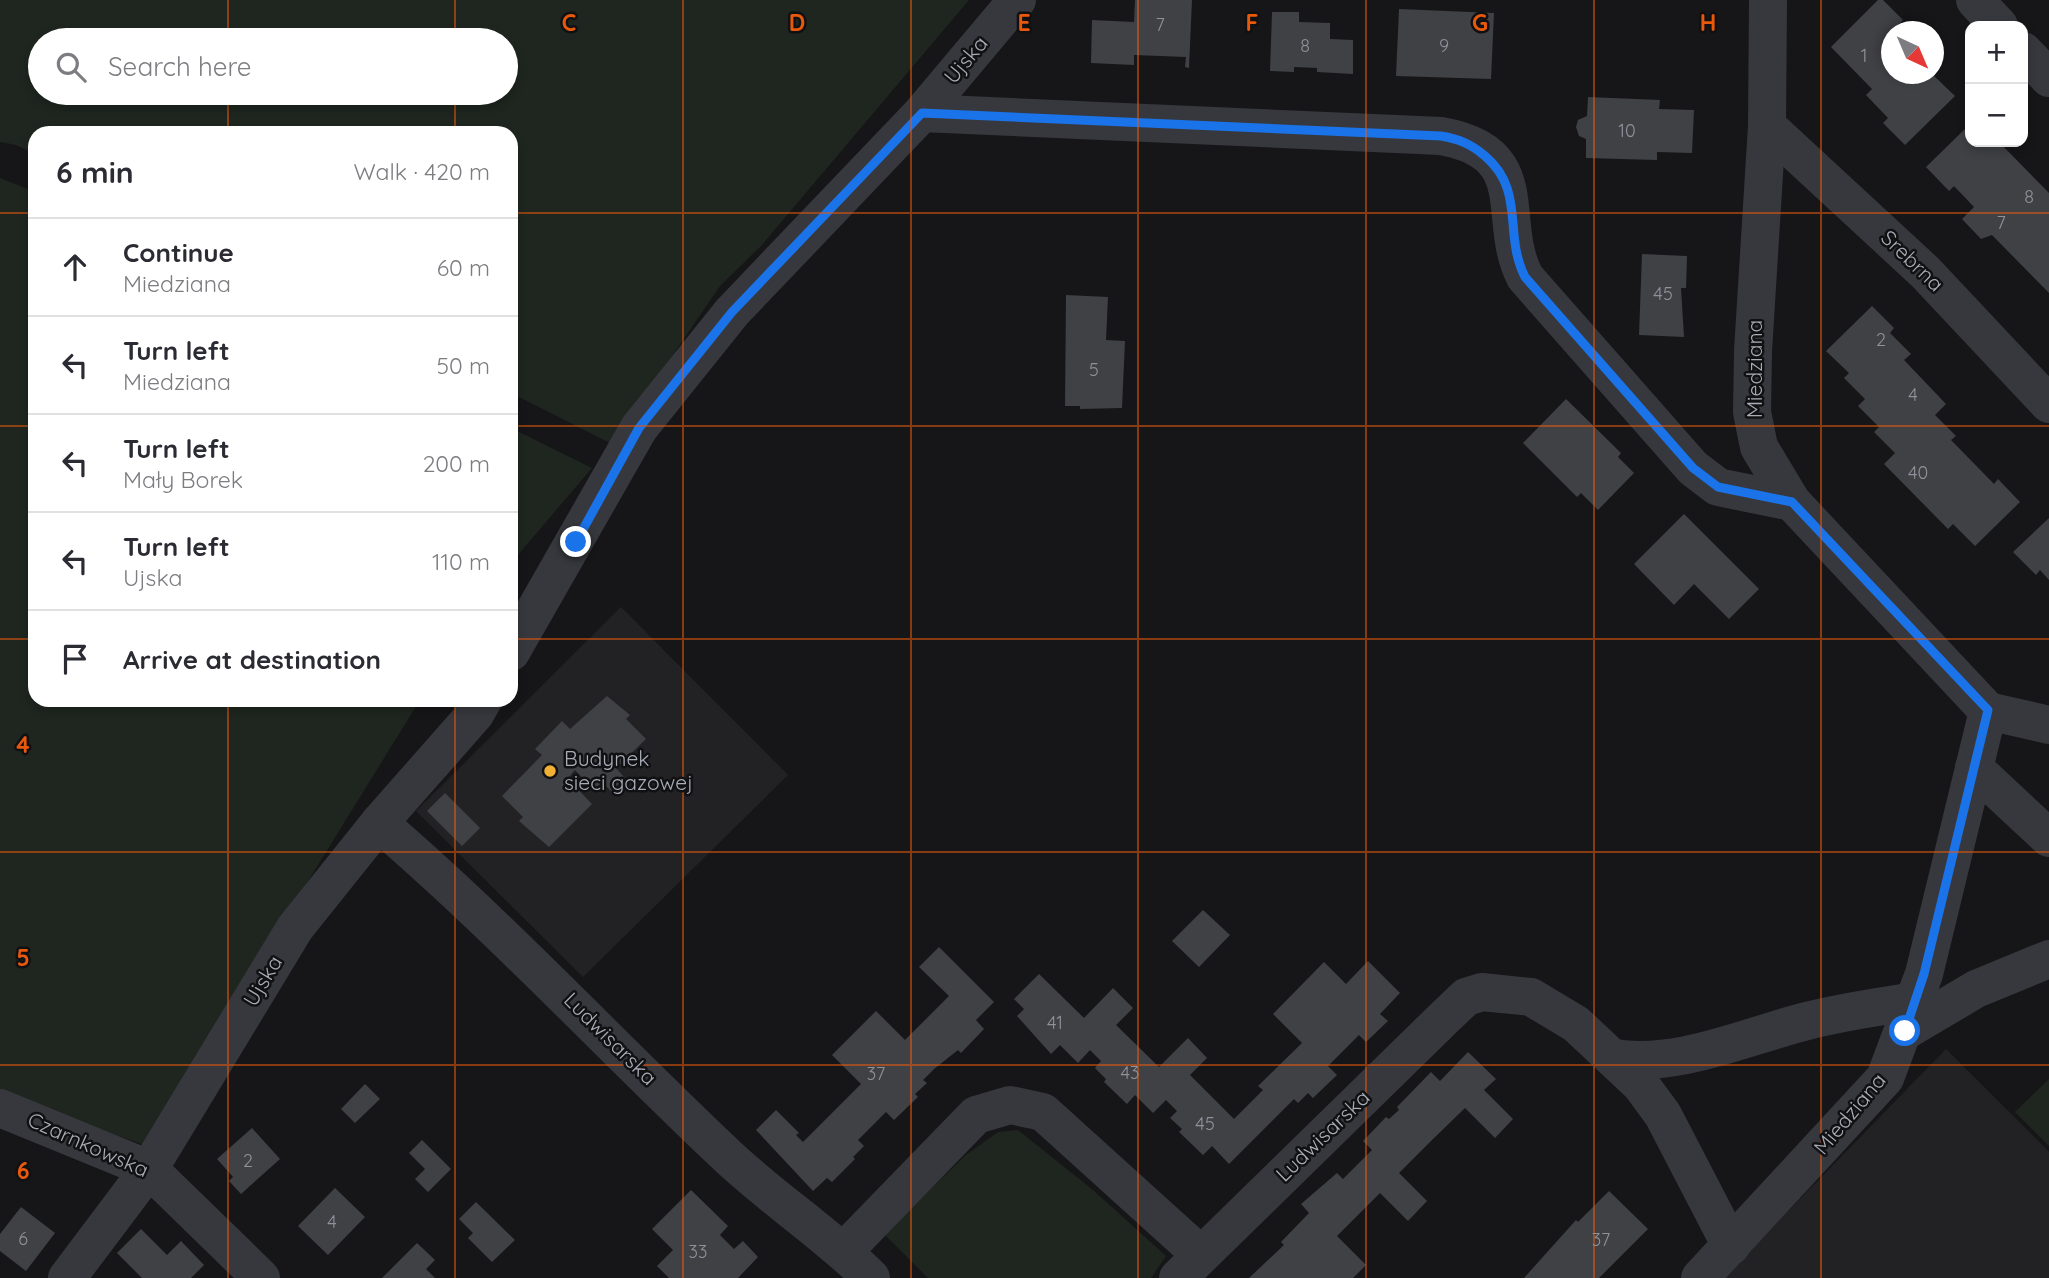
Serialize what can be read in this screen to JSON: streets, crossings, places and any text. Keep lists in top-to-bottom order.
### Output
{
  "streets": {
    "street": [
      "Ujska",
      "Srebrna",
      "Miedziana",
      "Ludwisarska",
      "Czarnkowska"
    ]
  },
  "crossings": [
    ["Ujska", "Ludwisarska"],
    ["Ujska", "Czarnkowska"],
    ["Srebrna", "Miedziana"],
    ["Miedziana", "Ludwisarska"]
  ],
  "places": ["Budynek sieci gazowej"],
  "house_numbers": [
    "7",
    "8",
    "9",
    "1",
    "10",
    "8",
    "7",
    "45",
    "2",
    "5",
    "4",
    "40",
    "41",
    "43",
    "37",
    "45",
    "2",
    "4",
    "6",
    "37",
    "33"
  ],
  "north": "bottom right",
  "page": {
    "map_buttons": ["+", "−"],
    "search": "Search here",
    "heading": ["6 min", "Walk · 420 m"],
    "list": [
      ["Continue", "Miedziana", "60 m"],
      ["Turn left", "Miedziana", "50 m"],
      ["Turn left", "Mały Borek", "200 m"],
      ["Turn left", "Ujska", "110 m"],
      "Arrive at destination"
    ]
  },
  "grid": {
    "columns": [
      "C",
      "D",
      "E",
      "F",
      "G",
      "H"
    ],
    "rows": ["4", "5", "6"]
  }
}
